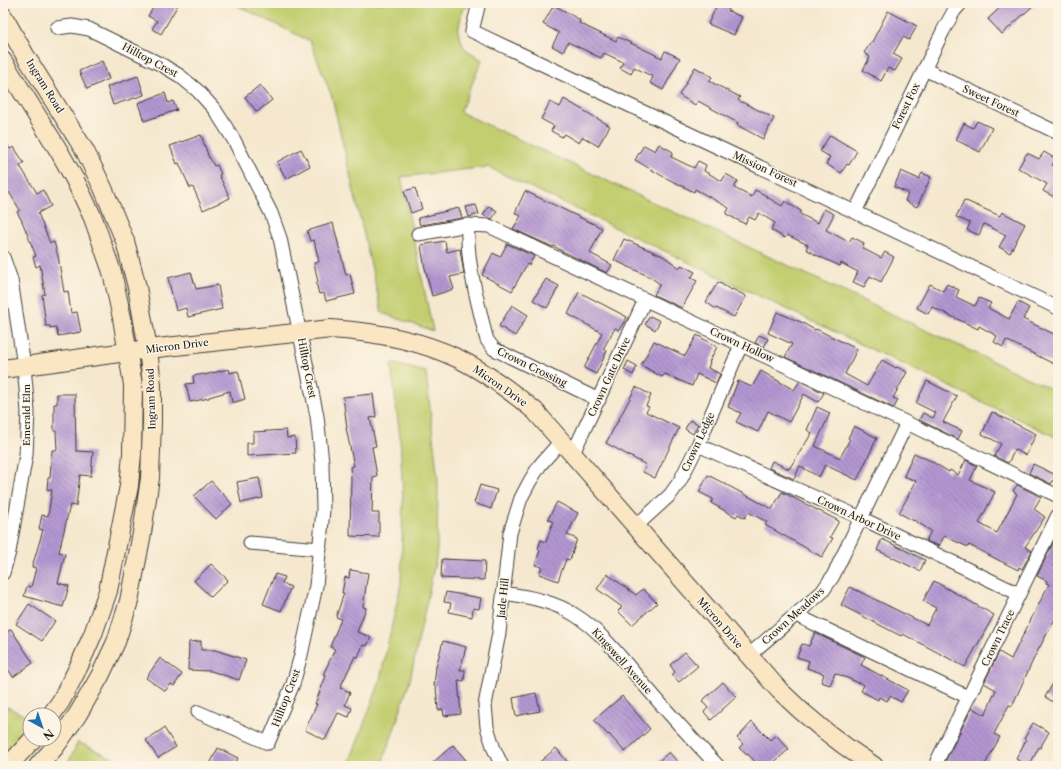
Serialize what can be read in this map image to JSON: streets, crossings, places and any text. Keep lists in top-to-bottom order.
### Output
{
  "streets": {
    "street": [
      "Hilltop Crest",
      "Ingram Road",
      "Sweet Forest",
      "Forest Fox",
      "Mission Forest",
      "Crown Hollow",
      "Micron Drive",
      "Crown Crossing",
      "Crown Gate Drive",
      "Emerald Elm",
      "Crown Ledge",
      "Crown Arbor Drive",
      "Jade Hill",
      "Crown Meadows",
      "Crown Trace",
      "Kingswell Avenue"
    ]
  },
  "crossings": [
    ["Hilltop Crest", "Micron Drive"],
    ["Ingram Road", "Micron Drive"],
    ["Sweet Forest", "Forest Fox"],
    ["Forest Fox", "Mission Forest"],
    ["Crown Hollow", "Crown Crossing"],
    ["Crown Hollow", "Crown Gate Drive"],
    ["Crown Hollow", "Crown Ledge"],
    ["Crown Hollow", "Crown Meadows"],
    ["Micron Drive", "Crown Gate Drive"],
    ["Micron Drive", "Emerald Elm"],
    ["Micron Drive", "Crown Ledge"],
    ["Micron Drive", "Jade Hill"],
    ["Micron Drive", "Crown Meadows"],
    ["Crown Crossing", "Crown Gate Drive"],
    ["Crown Gate Drive", "Jade Hill"],
    ["Crown Ledge", "Crown Arbor Drive"],
    ["Crown Arbor Drive", "Crown Meadows"],
    ["Crown Arbor Drive", "Crown Trace"],
    ["Jade Hill", "Kingswell Avenue"]
  ],
  "north": "bottom right"
}
